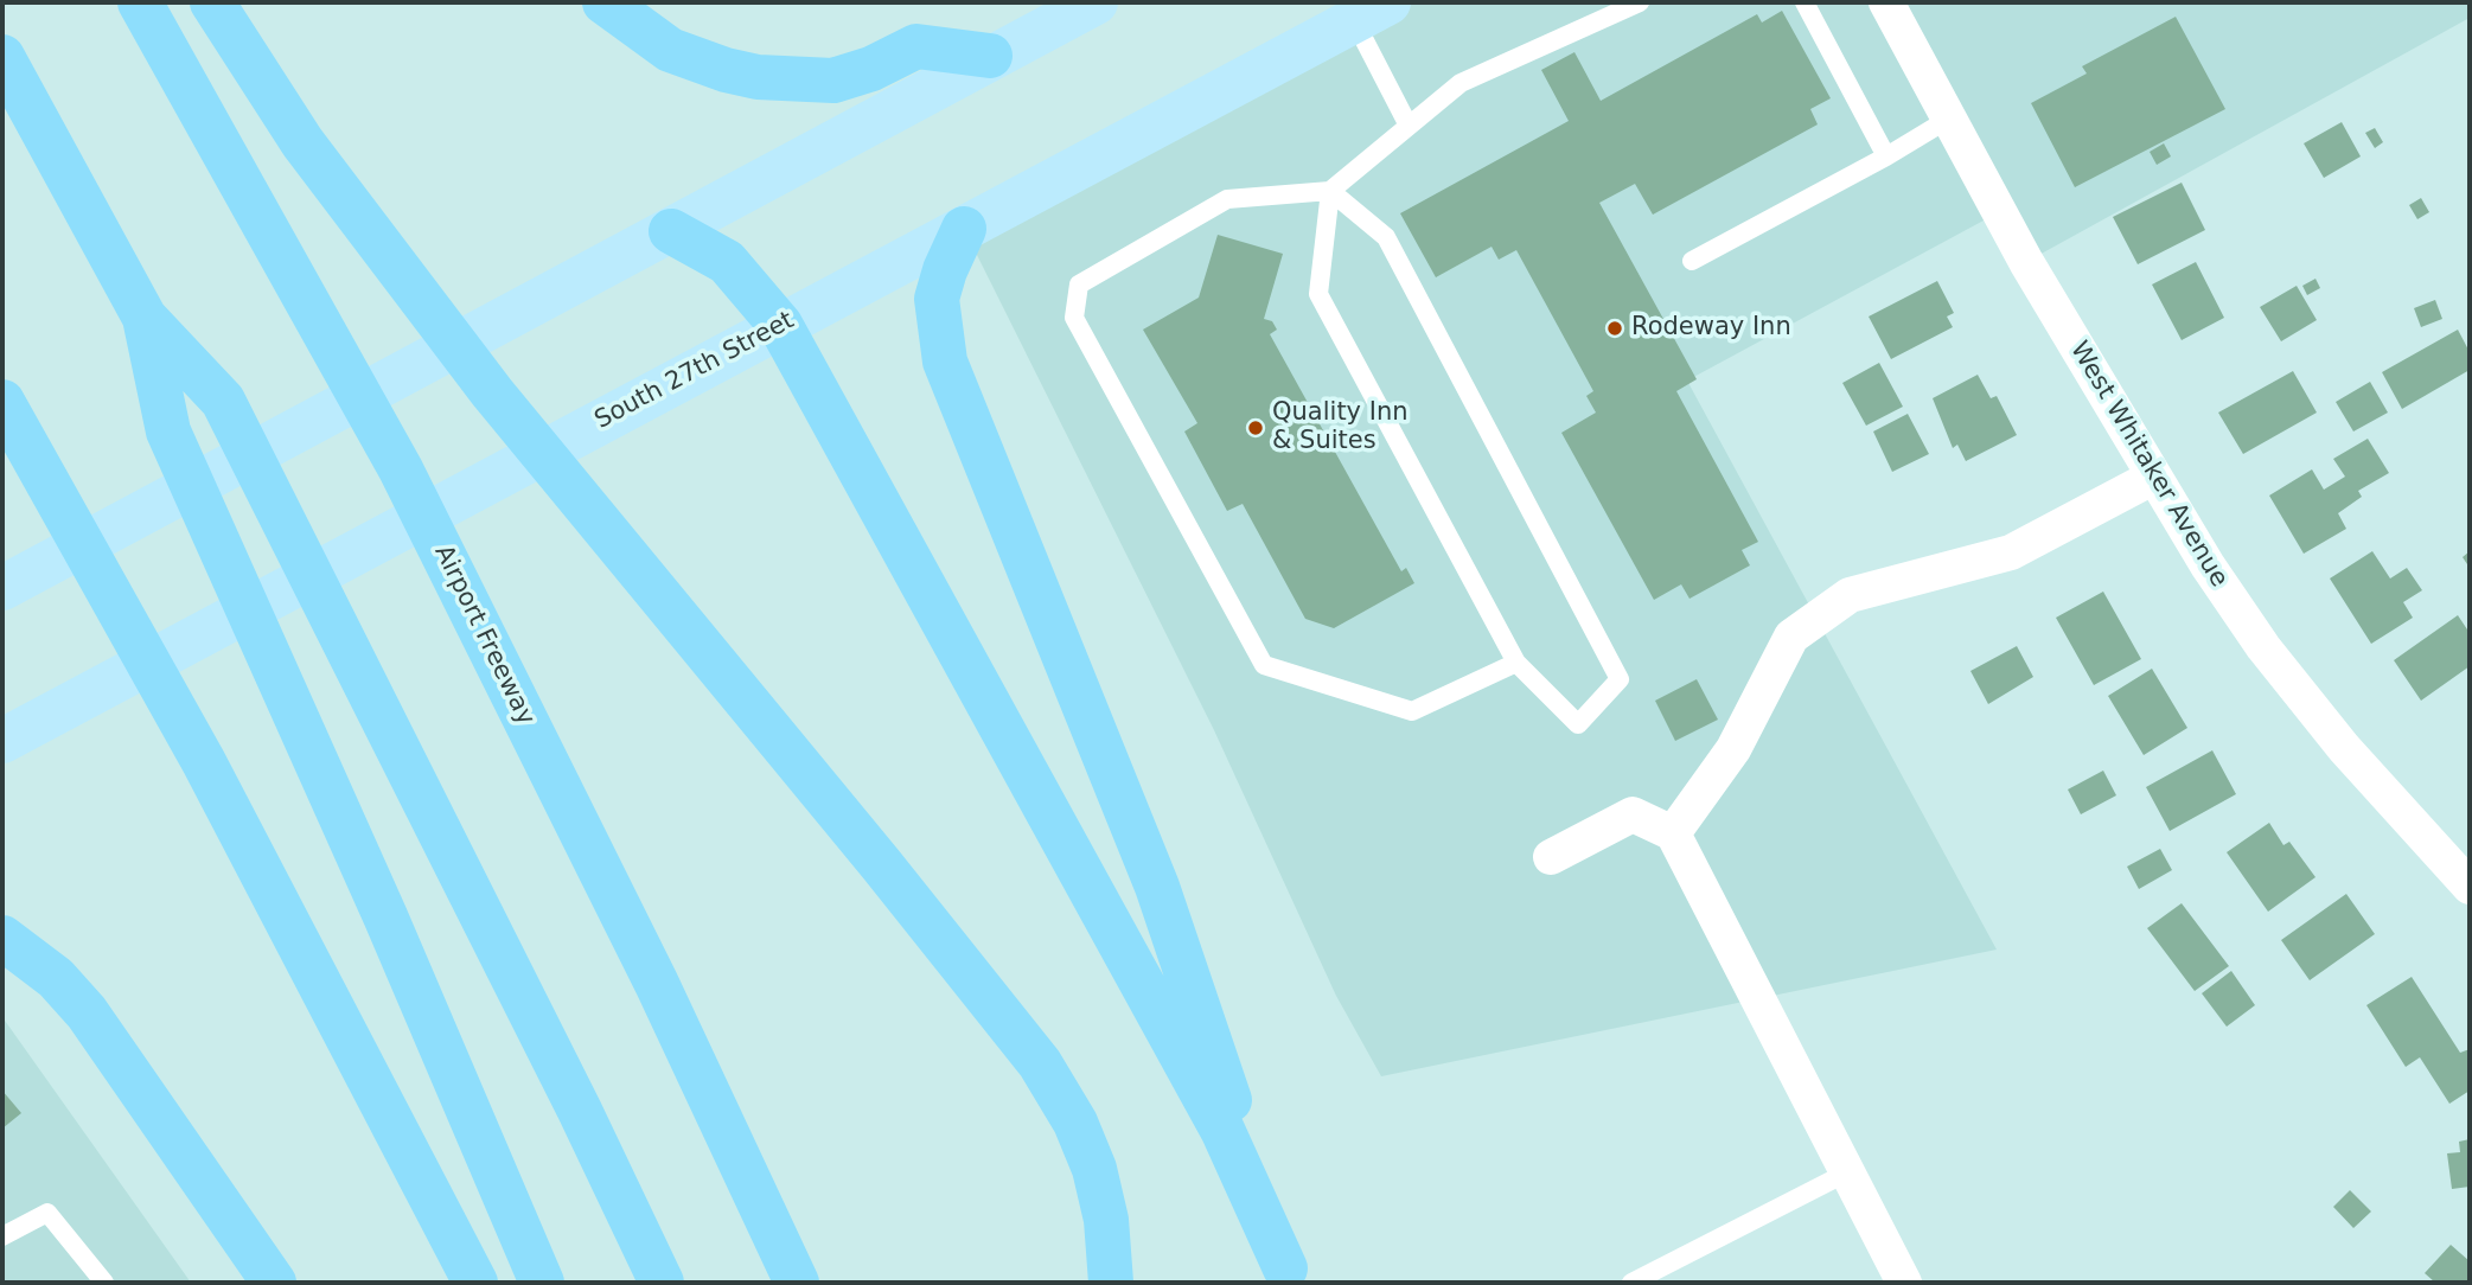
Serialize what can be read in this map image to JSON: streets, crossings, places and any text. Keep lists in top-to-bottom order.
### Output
{
  "streets": {
    "highway": ["Airport Freeway"],
    "main road": ["South 27th Street"],
    "street": ["West Whitaker Avenue"]
  },
  "places": ["Rodeway Inn", "Quality Inn & Suites"]
}
